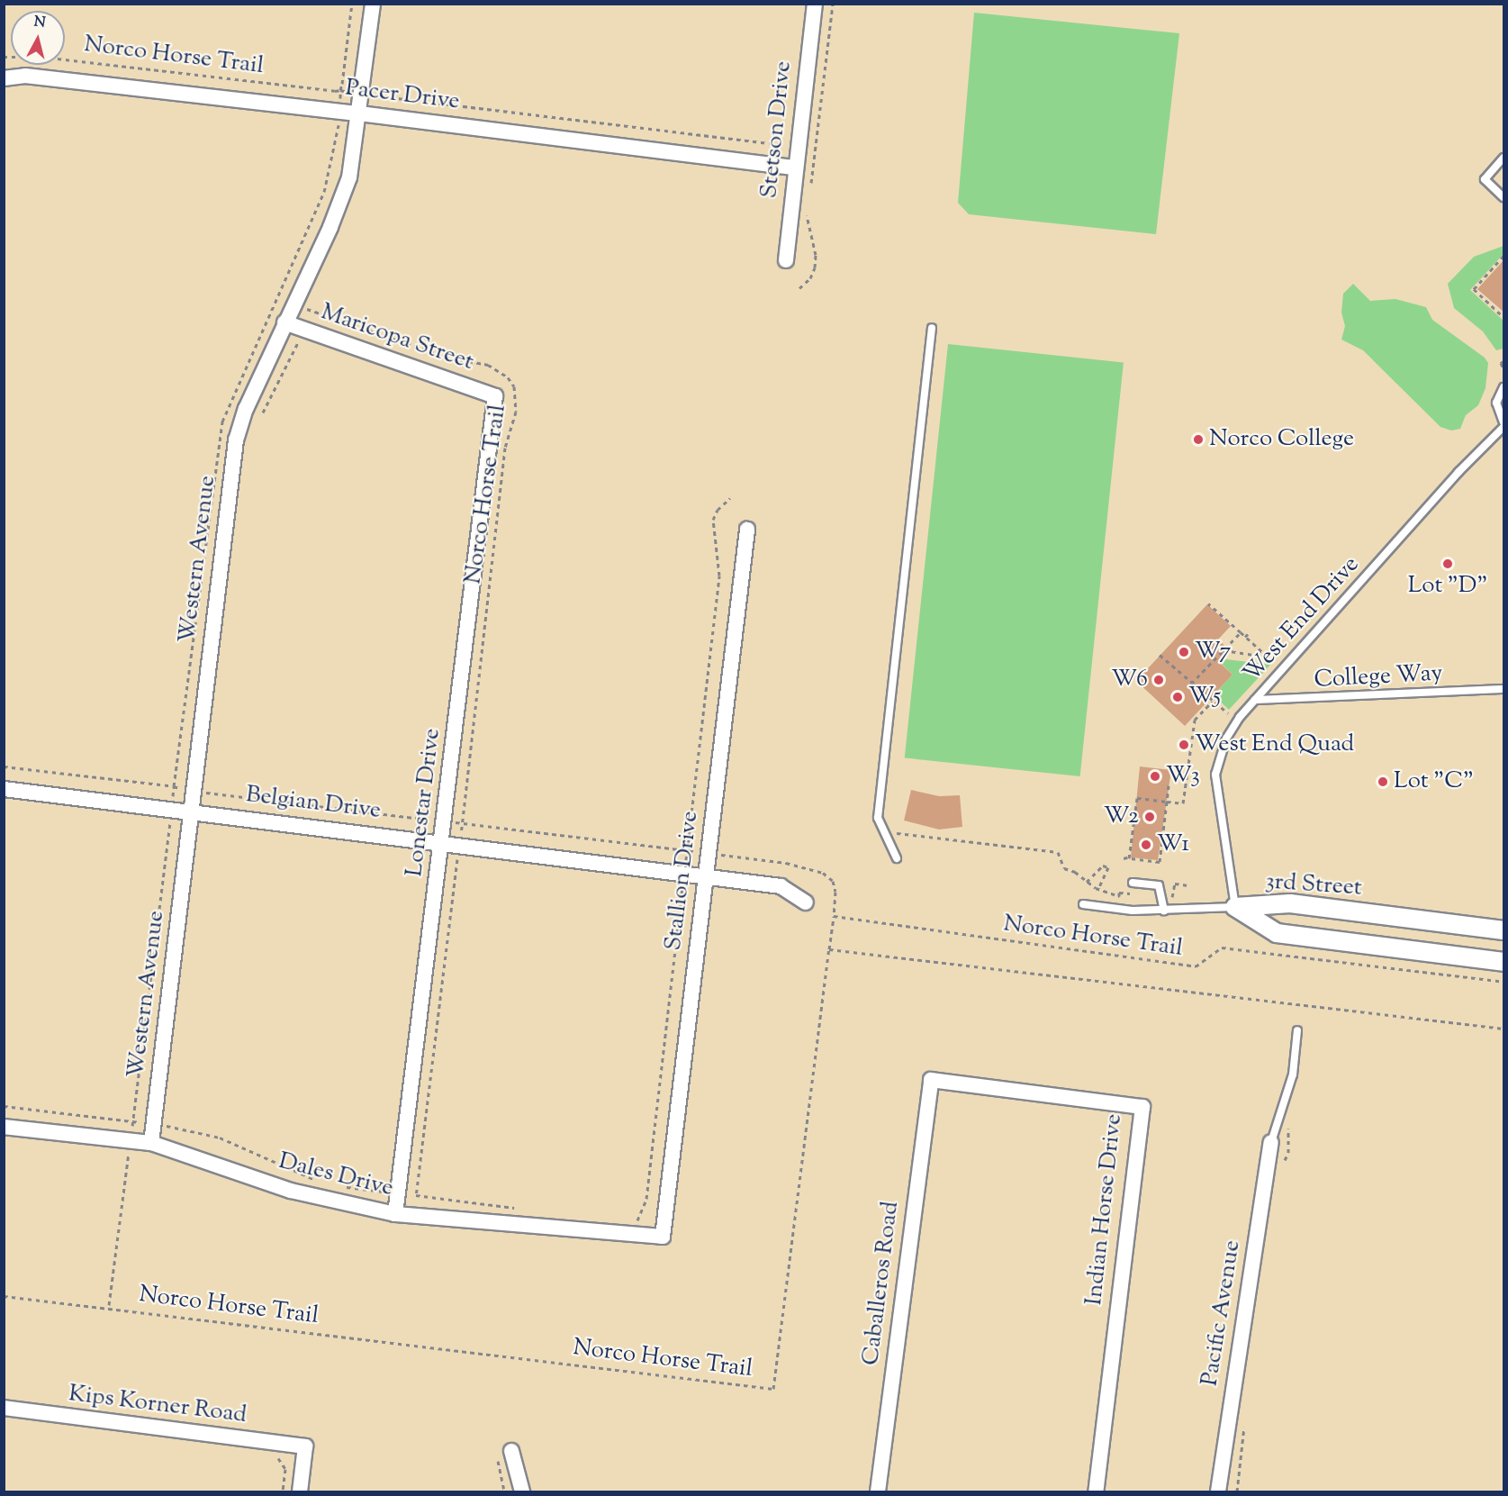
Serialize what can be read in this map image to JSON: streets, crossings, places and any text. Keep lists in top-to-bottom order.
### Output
{
  "streets": {
    "street": [
      "Pacer Drive",
      "Stetson Drive",
      "Maricopa Street",
      "Western Avenue",
      "Lonestar Drive",
      "Belgian Drive",
      "Stallion Drive",
      "3rd Street",
      "Dales Drive",
      "Indian Horse Drive",
      "Caballeros Road",
      "Pacific Avenue",
      "Kips Korner Road"
    ],
    "lane": ["West End Drive", "College Way"],
    "path": ["Norco Horse Trail"]
  },
  "crossings": [
    ["Norco Horse Trail", "Pacer Drive"],
    ["Norco Horse Trail", "Stetson Drive"],
    ["Norco Horse Trail", "Western Avenue"],
    ["Norco Horse Trail", "Lonestar Drive"],
    ["Norco Horse Trail", "Belgian Drive"],
    ["Norco Horse Trail", "Stallion Drive"],
    ["Norco Horse Trail", "Dales Drive"],
    ["Pacer Drive", "Stetson Drive"],
    ["Pacer Drive", "Western Avenue"],
    ["Maricopa Street", "Western Avenue"],
    ["Maricopa Street", "Lonestar Drive"],
    ["Western Avenue", "Belgian Drive"],
    ["Western Avenue", "Dales Drive"],
    ["West End Drive", "College Way"],
    ["West End Drive", "3rd Street"],
    ["Lonestar Drive", "Belgian Drive"],
    ["Lonestar Drive", "Dales Drive"],
    ["Belgian Drive", "Stallion Drive"],
    ["Stallion Drive", "Dales Drive"],
    ["Indian Horse Drive", "Caballeros Road"]
  ],
  "places": [
    "Norco College",
    "Lot \"D\"",
    "W7",
    "W6",
    "W5",
    "West End Quad",
    "W3",
    "Lot \"C\"",
    "W2",
    "W1"
  ],
  "north": "top"
}
